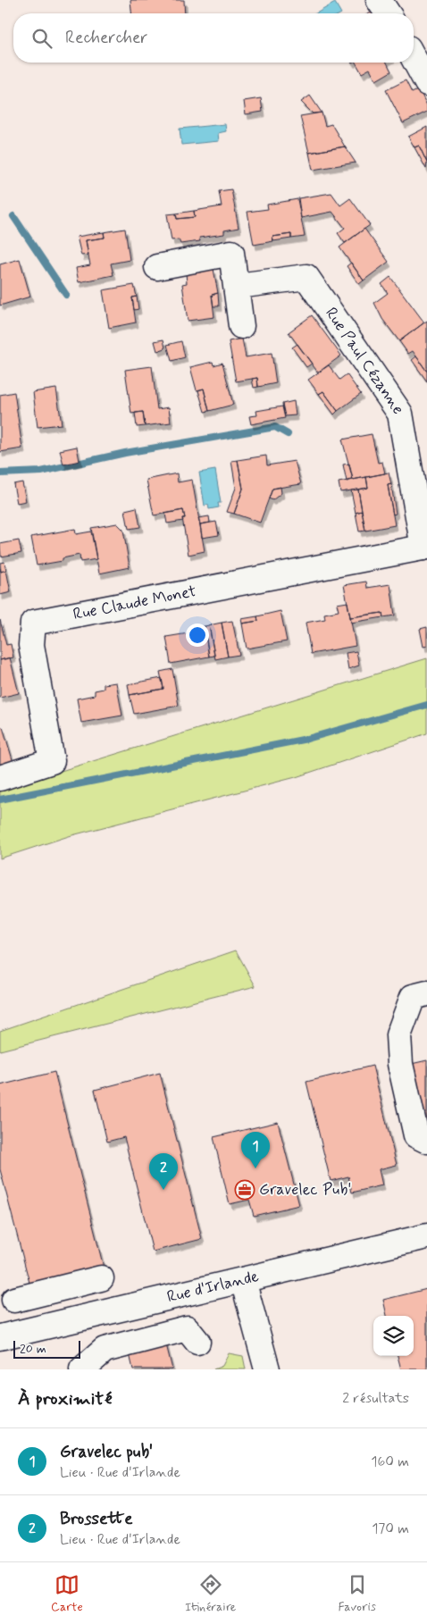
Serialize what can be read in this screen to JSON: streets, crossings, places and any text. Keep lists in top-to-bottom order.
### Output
{
  "streets": {
    "street": ["Rue Paul Cézanne", "Rue Claude Monet", "Rue d'Irlande"]
  },
  "crossings": [
    ["Rue Paul Cézanne", "Rue Claude Monet"]
  ],
  "places": {
    "office": ["Gravelec Pub'"]
  },
  "scale_bar": "20 m",
  "page": {
    "search": "Rechercher",
    "pins": ["1", "2"],
    "scale": "20 m",
    "heading": ["À proximité", "2 résultats"],
    "list": [
      {
        "mark": "1",
        "name": "Gravelec pub'",
        "note": "Lieu · Rue d'Irlande",
        "value": "160 m"
      },
      {
        "mark": "2",
        "name": "Brossette",
        "note": "Lieu · Rue d'Irlande",
        "value": "170 m"
      }
    ],
    "nav": ["Carte", "Itinéraire", "Favoris"]
  }
}
